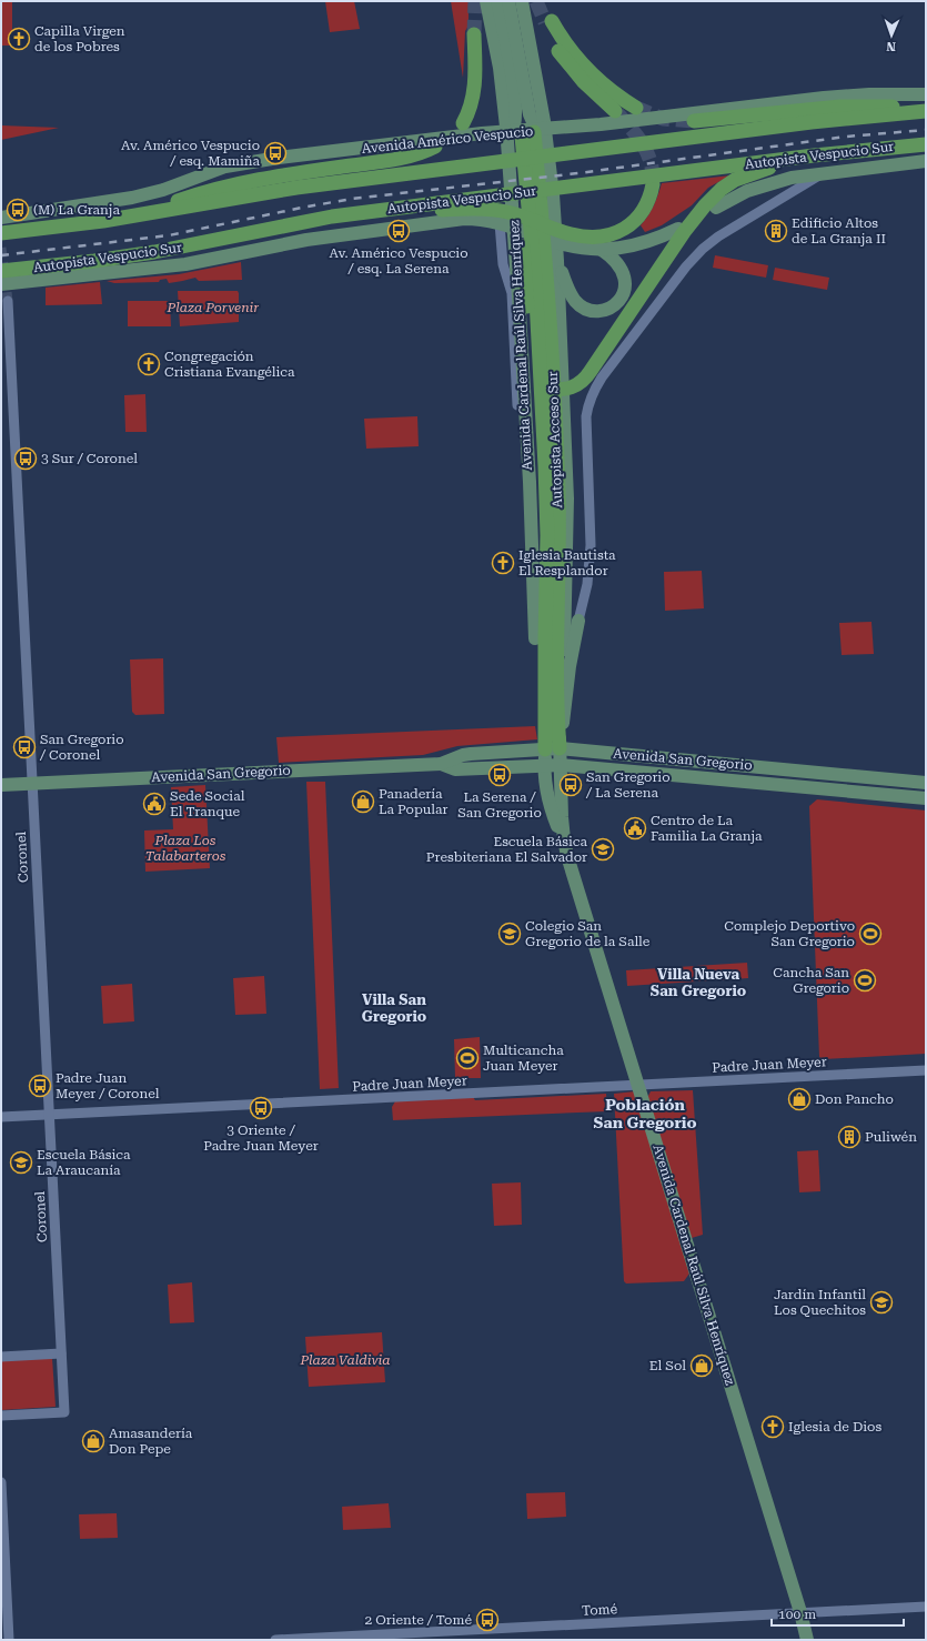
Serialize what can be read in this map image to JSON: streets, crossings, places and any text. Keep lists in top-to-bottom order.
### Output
{
  "streets": {
    "highway": ["Autopista Vespucio Sur", "Autopista Acceso Sur"],
    "main road": ["Avenida Américo Vespucio", "Avenida Cardenal Raúl Silva Henríquez", "Avenida San Gregorio"],
    "street": ["Coronel", "Padre Juan Meyer", "Tomé"]
  },
  "crossings": [
    ["Avenida Américo Vespucio", "Autopista Acceso Sur"],
    ["Avenida Cardenal Raúl Silva Henríquez", "Autopista Acceso Sur"],
    ["Avenida Cardenal Raúl Silva Henríquez", "Avenida San Gregorio"],
    ["Avenida Cardenal Raúl Silva Henríquez", "Padre Juan Meyer"],
    ["Avenida Cardenal Raúl Silva Henríquez", "Tomé"],
    ["Autopista Acceso Sur", "Avenida San Gregorio"],
    ["Avenida San Gregorio", "Coronel"],
    ["Coronel", "Padre Juan Meyer"]
  ],
  "districts": ["Villa Nueva San Gregorio", "Villa San Gregorio", "Población San Gregorio"],
  "parks": ["Plaza Porvenir", "Plaza Los Talabarteros", "Plaza Valdivia"],
  "places": {
    "church": [
      "Capilla Virgen de los Pobres",
      "Congregación Cristiana Evangélica",
      "Iglesia Bautista El Resplandor",
      "Iglesia de Dios"
    ],
    "bus stop": [
      "Av. Américo Vespucio / esq. Mamiña",
      "(M) La Granja",
      "Av. Américo Vespucio / esq. La Serena",
      "3 Sur / Coronel",
      "San Gregorio / Coronel",
      "La Serena / San Gregorio",
      "San Gregorio / La Serena",
      "Padre Juan Meyer / Coronel",
      "3 Oriente / Padre Juan Meyer",
      "2 Oriente / Tomé"
    ],
    "building": ["Edificio Altos de La Granja II", "Puliwén"],
    "shop": [
      "Panadería La Popular",
      "Don Pancho",
      "El Sol",
      "Amasandería Don Pepe"
    ],
    "public building": ["Sede Social El Tranque", "Centro de La Familia La Granja"],
    "school or university": [
      "Escuela Básica Presbiteriana El Salvador",
      "Colegio San Gregorio de la Salle",
      "Escuela Básica La Araucanía",
      "Jardín Infantil Los Quechitos"
    ],
    "sports": ["Complejo Deportivo San Gregorio", "Cancha San Gregorio", "Multicancha Juan Meyer"]
  },
  "scale_bar": "100 m",
  "north": "bottom"
}
